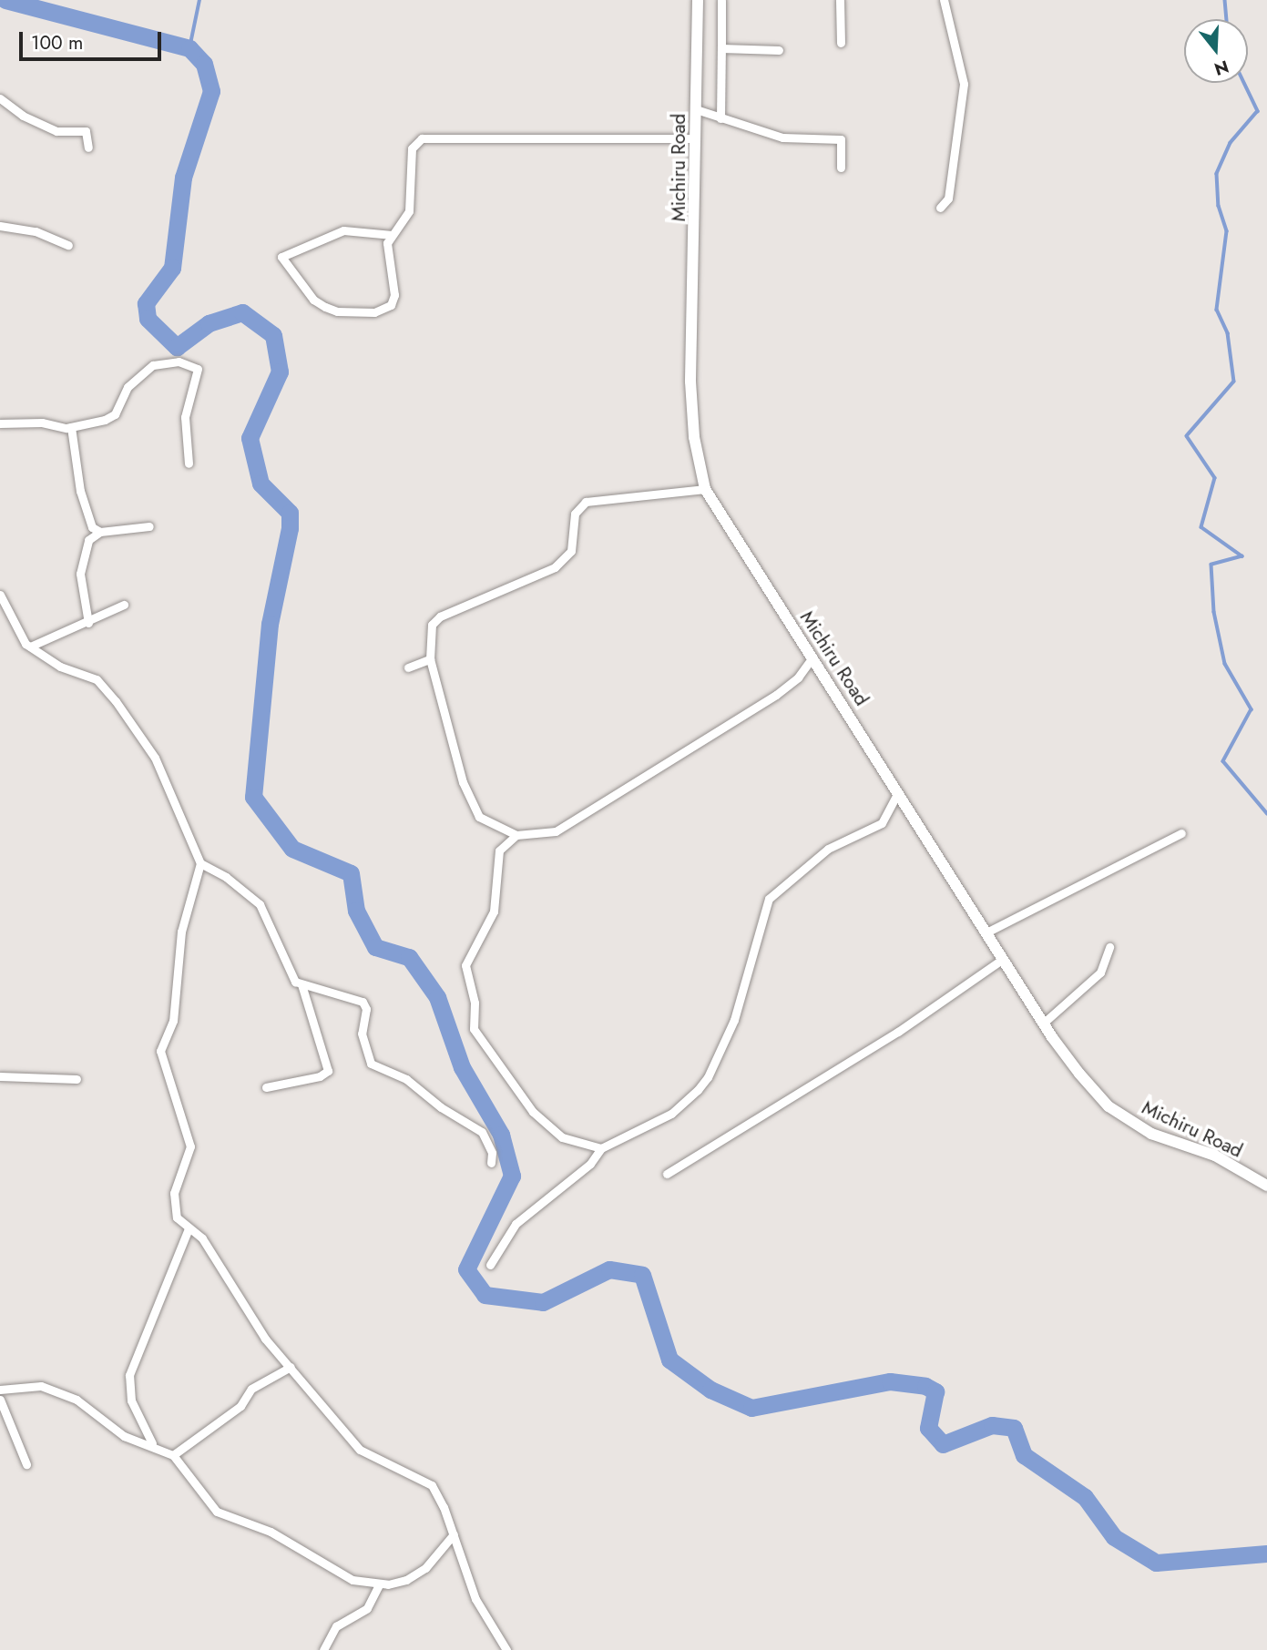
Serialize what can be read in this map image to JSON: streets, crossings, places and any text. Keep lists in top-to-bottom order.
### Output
{
  "streets": {
    "street": ["Michiru Road"]
  },
  "scale_bar": "100 m",
  "north": "bottom"
}
